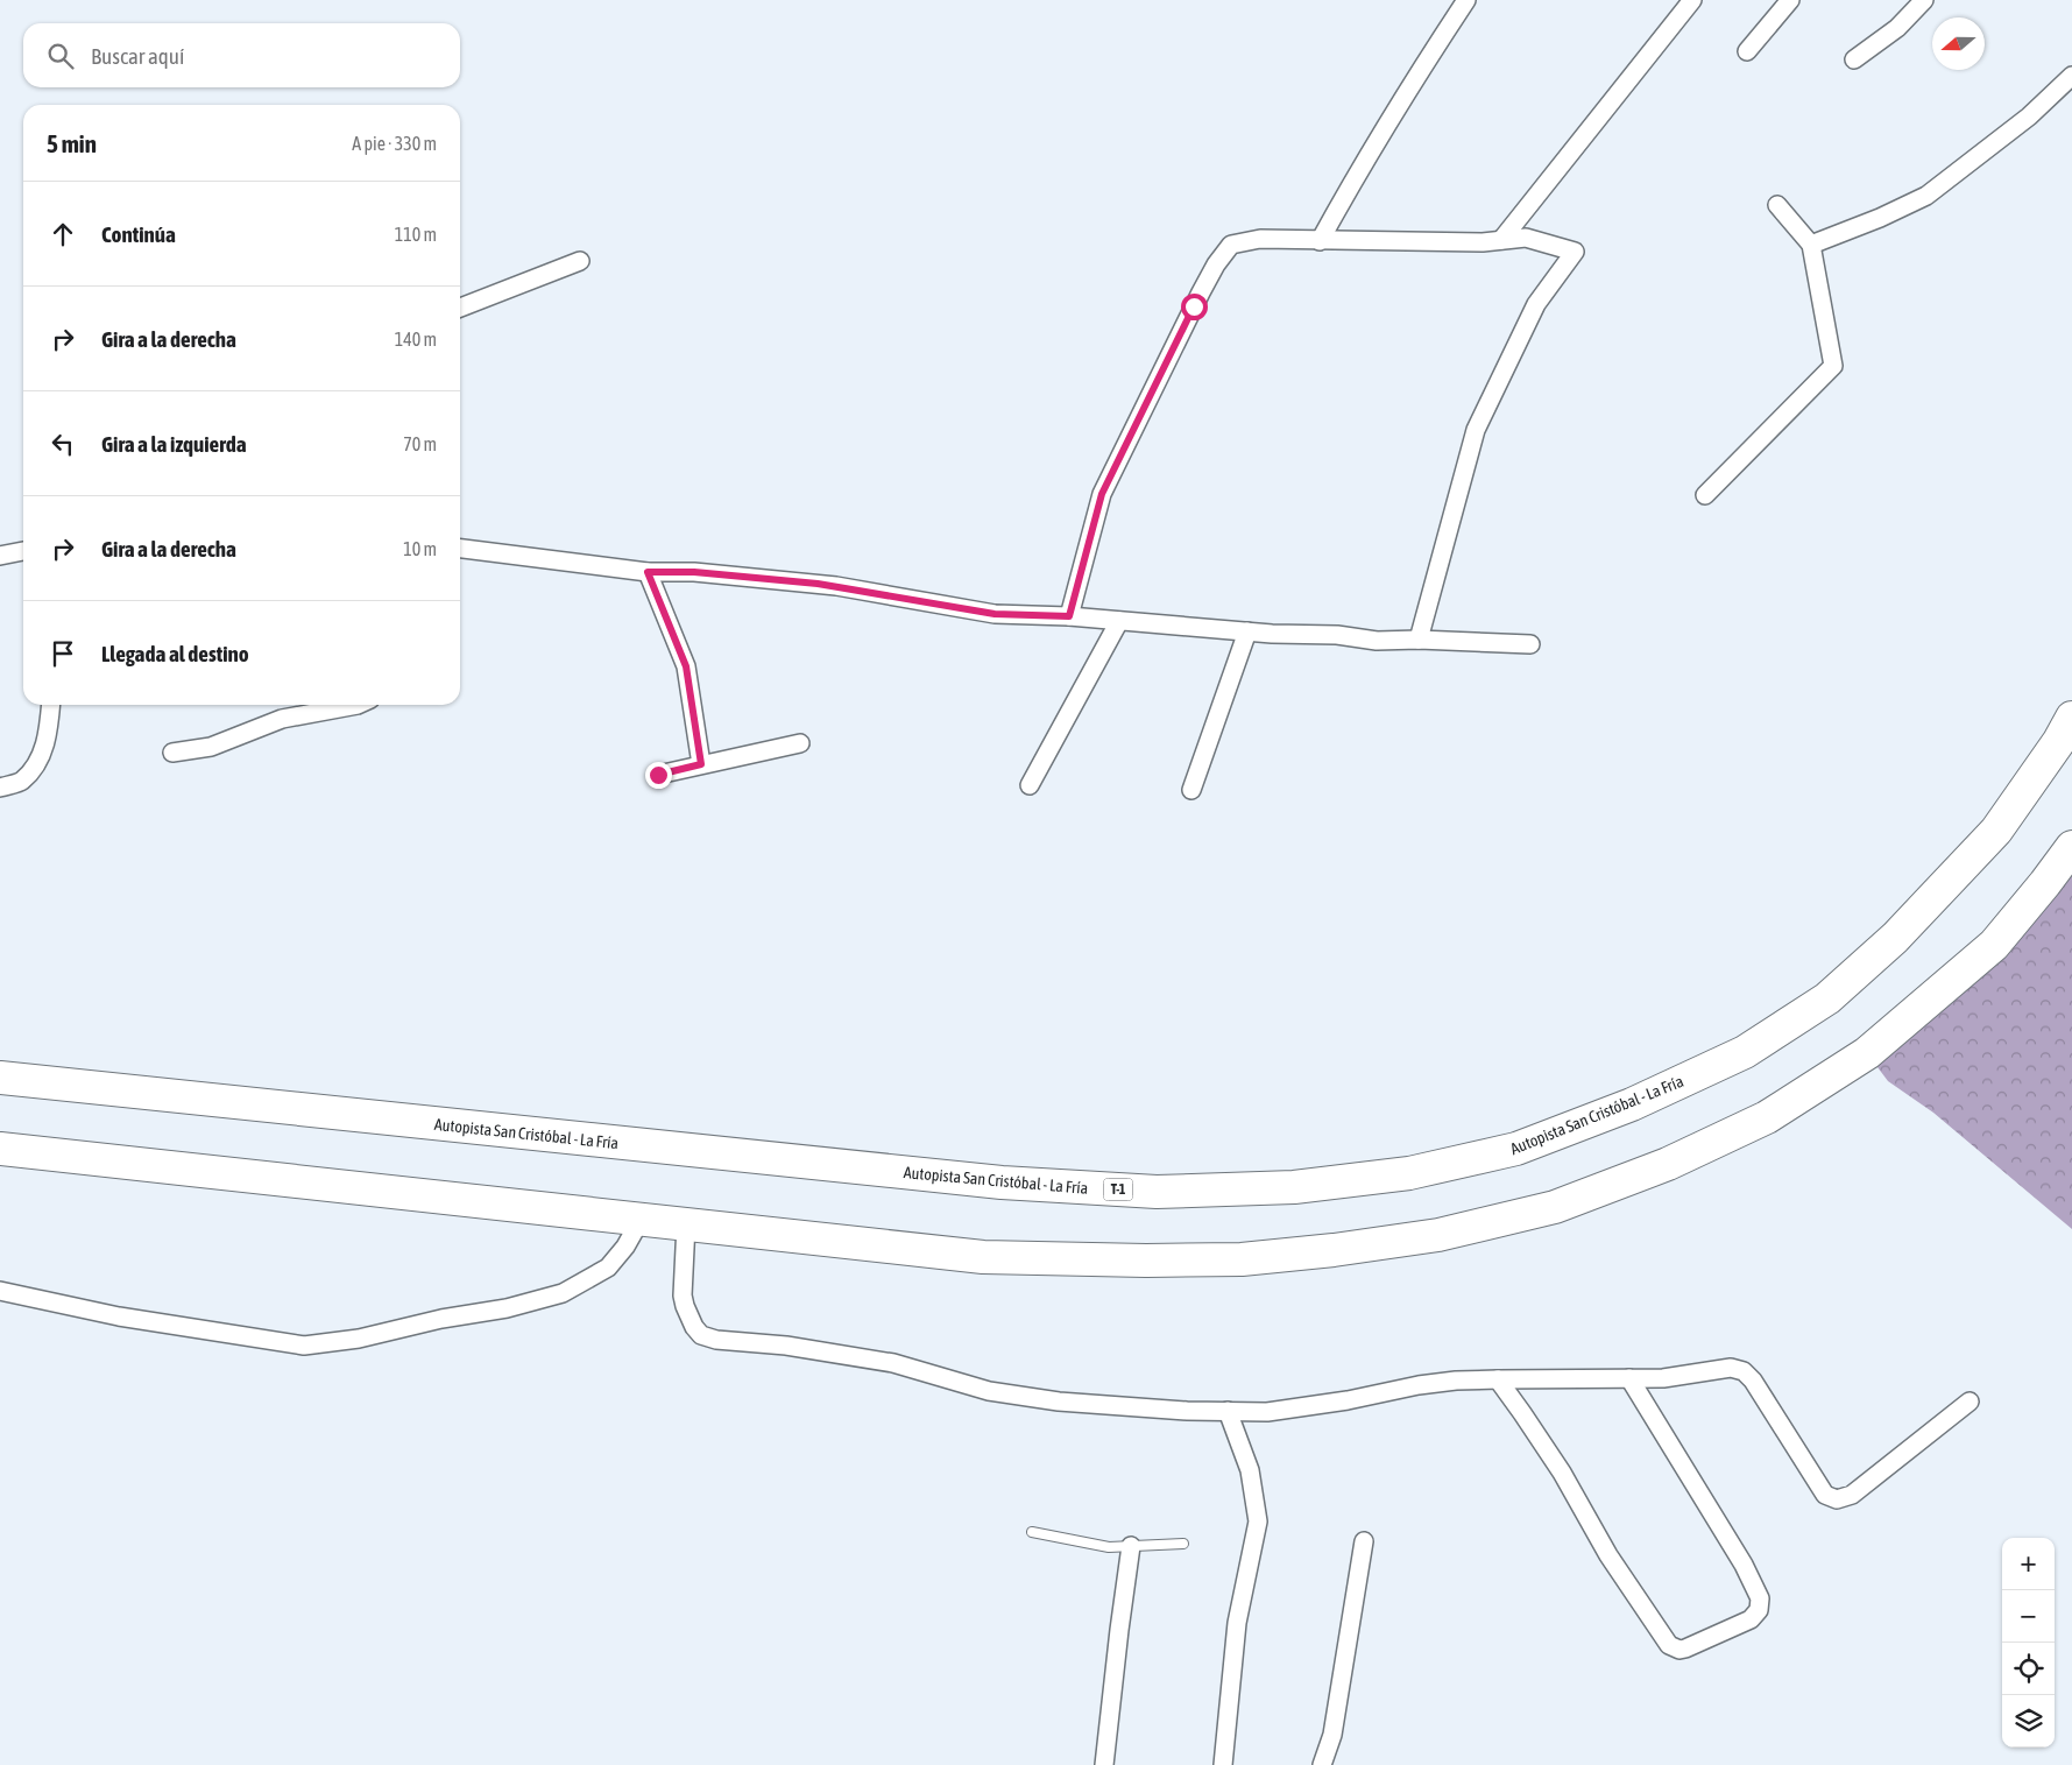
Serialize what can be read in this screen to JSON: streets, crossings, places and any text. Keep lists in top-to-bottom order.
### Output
{
  "streets": {
    "highway": ["Autopista San Cristóbal - La Fría", "T-1"]
  },
  "north": "left",
  "page": {
    "search": "Buscar aquí",
    "heading": ["5 min", "A pie · 330 m"],
    "list": [
      ["Continúa", "110 m"],
      ["Gira a la derecha", "140 m"],
      ["Gira a la izquierda", "70 m"],
      ["Gira a la derecha", "10 m"],
      "Llegada al destino"
    ],
    "map_buttons": ["+", "−"]
  }
}
